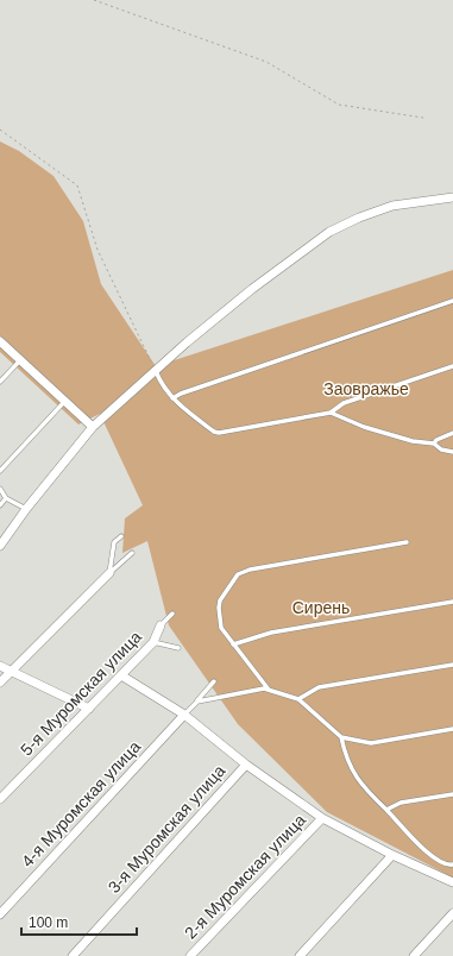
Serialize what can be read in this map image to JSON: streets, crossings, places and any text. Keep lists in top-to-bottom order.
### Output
{
  "streets": {
    "street": [
      "5-я Муромская улица",
      "4-я Муромская улица",
      "3-я Муромская улица",
      "2-я Муромская улица"
    ]
  },
  "parks": ["Заовражье", "Сирень"],
  "scale_bar": "100 m"
}
